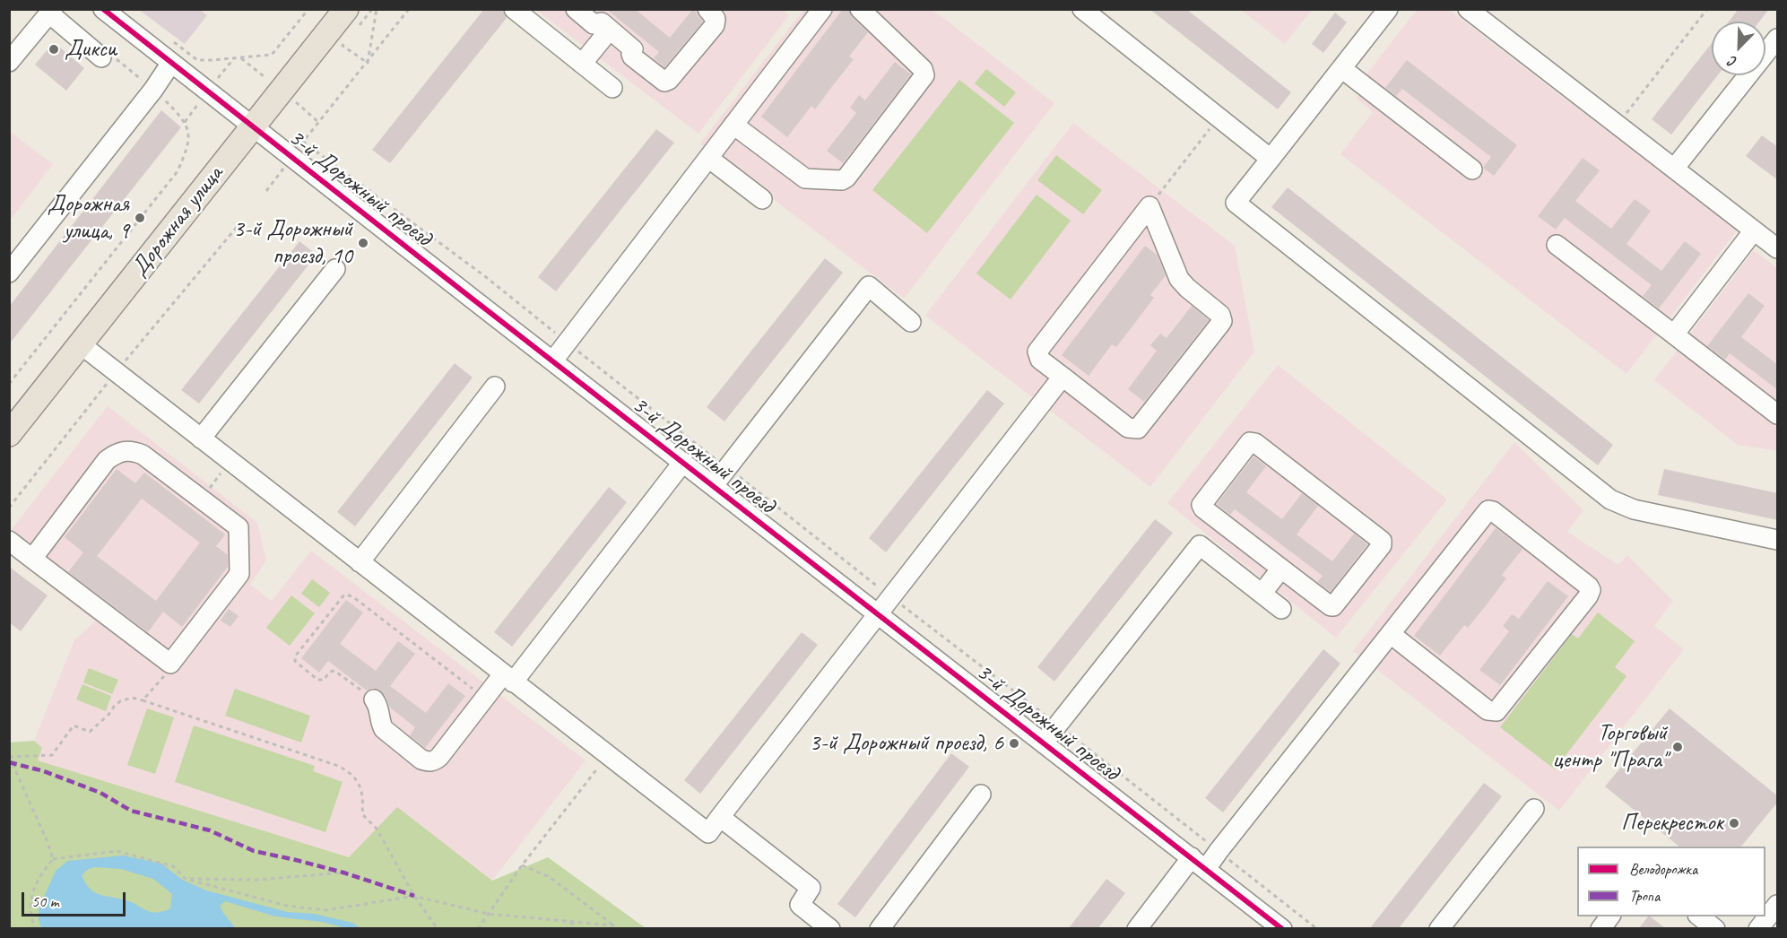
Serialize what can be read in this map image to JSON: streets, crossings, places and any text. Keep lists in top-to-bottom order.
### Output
{
  "streets": {
    "main road": ["Дорожная улица"],
    "street": ["3-й Дорожный проезд"]
  },
  "crossings": [
    ["3-й Дорожный проезд", "Дорожная улица"]
  ],
  "places": [
    "Дикси",
    "Дорожная улица, 9",
    "3-й Дорожный проезд, 10",
    "3-й Дорожный проезд, 6",
    "Торговый центр \"Прага\"",
    "Перекресток"
  ],
  "legend": ["Велодорожка", "Тропа"],
  "scale_bar": "50 m",
  "north": "bottom left"
}
